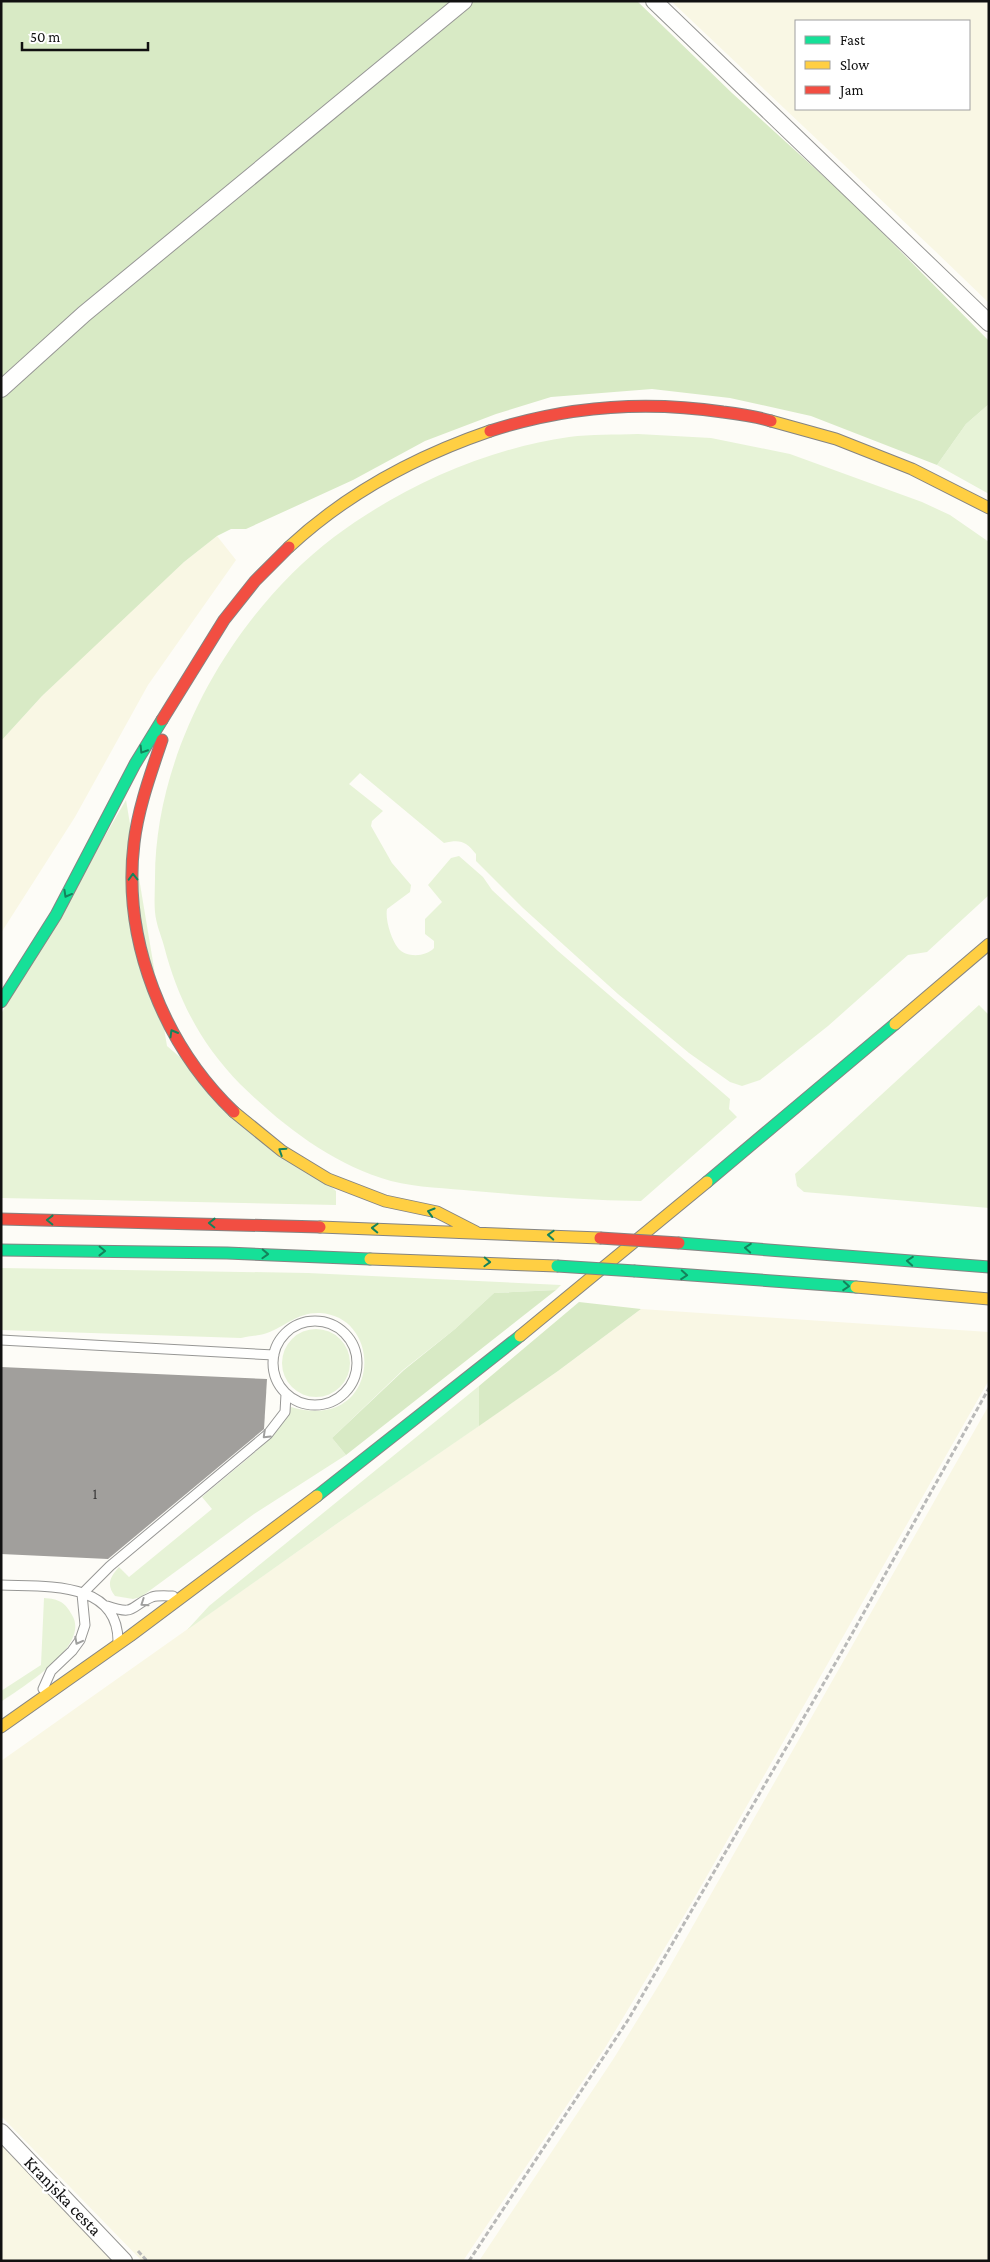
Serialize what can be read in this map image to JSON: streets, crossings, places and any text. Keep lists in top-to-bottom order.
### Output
{
  "streets": {
    "street": ["Kranjska cesta"]
  },
  "house_numbers": ["1"],
  "legend": ["Fast", "Slow", "Jam"],
  "scale_bar": "50 m"
}
